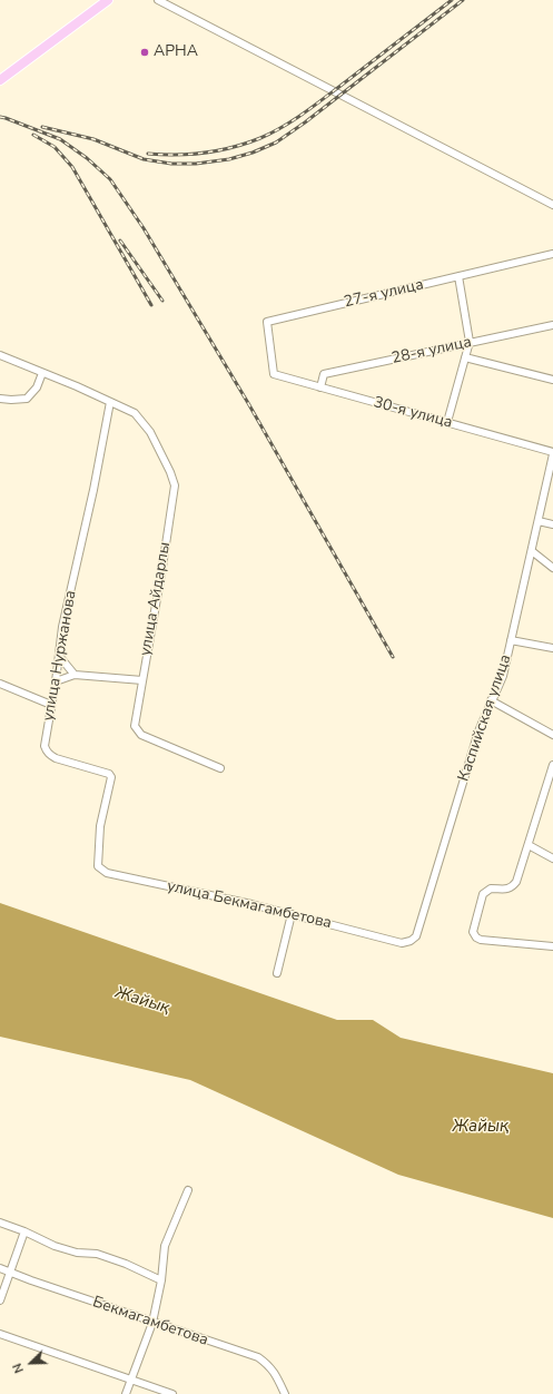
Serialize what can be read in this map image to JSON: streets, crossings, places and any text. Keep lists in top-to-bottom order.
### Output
{
  "streets": {
    "street": [
      "27-я улица",
      "28-я улица",
      "30-я улица",
      "улица Айдарлы",
      "улица Нуржанова",
      "Каспийская улица",
      "улица Бекмагамбетова",
      "Бекмагамбетова"
    ]
  },
  "crossings": [
    ["27-я улица", "30-я улица"],
    ["28-я улица", "30-я улица"],
    ["30-я улица", "Каспийская улица"],
    ["улица Айдарлы", "улица Нуржанова"],
    ["улица Нуржанова", "улица Бекмагамбетова"],
    ["Каспийская улица", "улица Бекмагамбетова"]
  ],
  "water": ["Жайық"],
  "places": ["АРНА"],
  "north": "bottom left"
}
